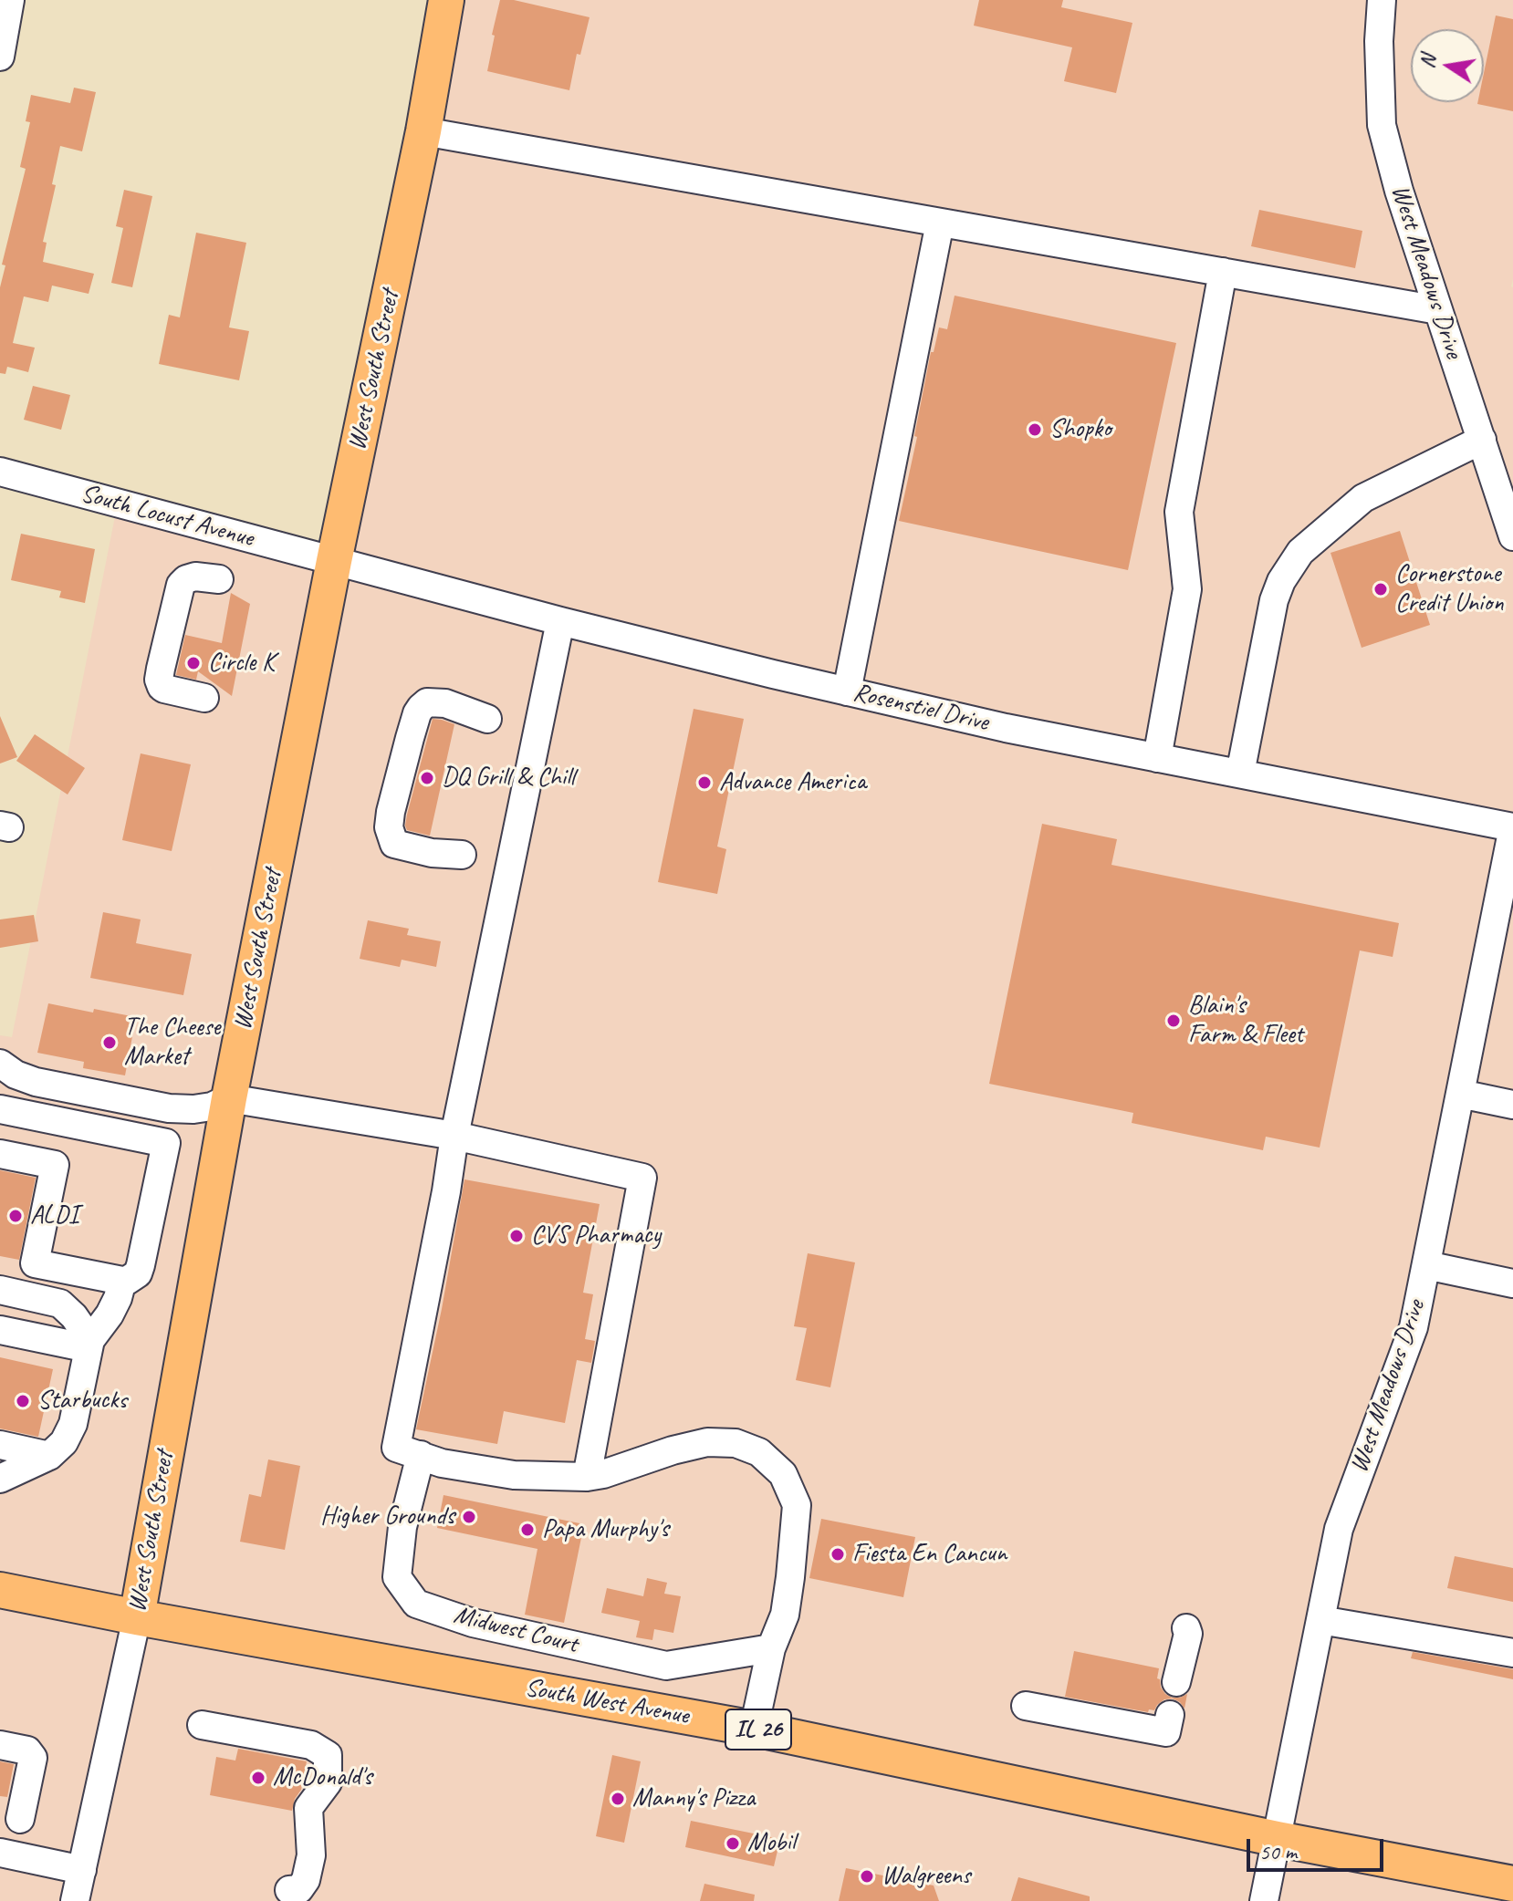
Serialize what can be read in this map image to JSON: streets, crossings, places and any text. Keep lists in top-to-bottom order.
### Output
{
  "streets": {
    "main road": ["West South Street", "South West Avenue", "IL 26"],
    "street": [
      "West Meadows Drive",
      "South Locust Avenue",
      "Rosenstiel Drive",
      "Midwest Court"
    ]
  },
  "crossings": [
    ["West Meadows Drive", "Rosenstiel Drive"],
    ["West Meadows Drive", "South West Avenue"],
    ["West South Street", "South Locust Avenue"],
    ["West South Street", "Rosenstiel Drive"],
    ["West South Street", "South West Avenue"],
    ["South Locust Avenue", "Rosenstiel Drive"]
  ],
  "places": [
    "Shopko",
    "Cornerstone Credit Union",
    "Circle K",
    "DQ Grill & Chill",
    "Advance America",
    "Blain's Farm & Fleet",
    "The Cheese Market",
    "ALDI",
    "CVS Pharmacy",
    "Starbucks",
    "Higher Grounds",
    "Papa Murphy's",
    "Fiesta En Cancun",
    "McDonald's",
    "Manny's Pizza",
    "Mobil",
    "Walgreens"
  ],
  "scale_bar": "50 m",
  "north": "left"
}
